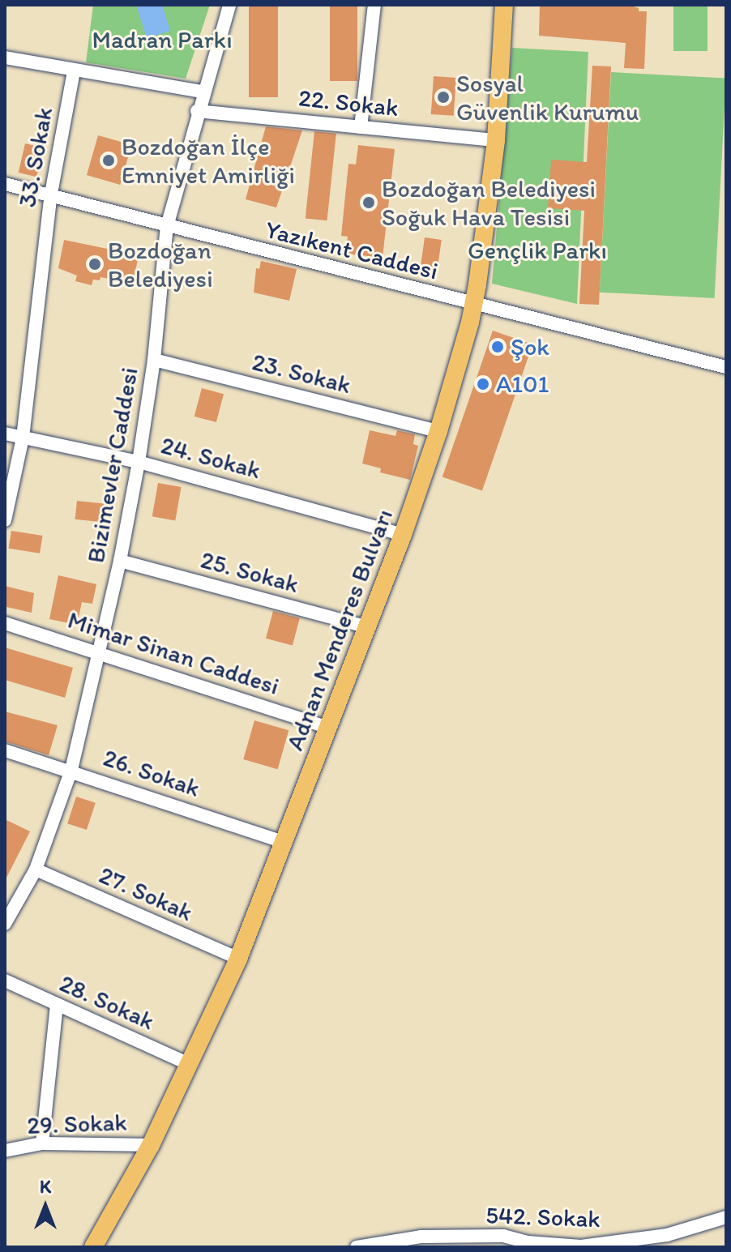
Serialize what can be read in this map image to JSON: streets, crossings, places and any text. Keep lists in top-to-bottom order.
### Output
{
  "streets": {
    "main road": ["Adnan Menderes Bulvarı"],
    "street": [
      "22. Sokak",
      "33. Sokak",
      "Yazıkent Caddesi",
      "23. Sokak",
      "24. Sokak",
      "Bizimevler Caddesi",
      "25. Sokak",
      "Mimar Sinan Caddesi",
      "26. Sokak",
      "27. Sokak",
      "28. Sokak",
      "29. Sokak",
      "542. Sokak"
    ]
  },
  "crossings": [
    ["22. Sokak", "Bizimevler Caddesi"],
    ["22. Sokak", "Adnan Menderes Bulvarı"],
    ["33. Sokak", "Yazıkent Caddesi"],
    ["33. Sokak", "24. Sokak"],
    ["Yazıkent Caddesi", "Bizimevler Caddesi"],
    ["Yazıkent Caddesi", "Adnan Menderes Bulvarı"],
    ["23. Sokak", "Bizimevler Caddesi"],
    ["23. Sokak", "Adnan Menderes Bulvarı"],
    ["24. Sokak", "Bizimevler Caddesi"],
    ["24. Sokak", "Adnan Menderes Bulvarı"],
    ["Bizimevler Caddesi", "25. Sokak"],
    ["Bizimevler Caddesi", "Mimar Sinan Caddesi"],
    ["Bizimevler Caddesi", "26. Sokak"],
    ["Bizimevler Caddesi", "27. Sokak"],
    ["25. Sokak", "Adnan Menderes Bulvarı"],
    ["Adnan Menderes Bulvarı", "Mimar Sinan Caddesi"],
    ["Adnan Menderes Bulvarı", "26. Sokak"],
    ["Adnan Menderes Bulvarı", "27. Sokak"],
    ["Adnan Menderes Bulvarı", "28. Sokak"],
    ["Adnan Menderes Bulvarı", "29. Sokak"]
  ],
  "parks": ["Madran Parkı", "Gençlik Parkı"],
  "places": [
    "Sosyal Güvenlik Kurumu",
    "Bozdoğan İlçe Emniyet Amirliği",
    "Bozdoğan Belediyesi Soğuk Hava Tesisi",
    "Bozdoğan Belediyesi",
    "Şok",
    "A101"
  ],
  "north": "top"
}
